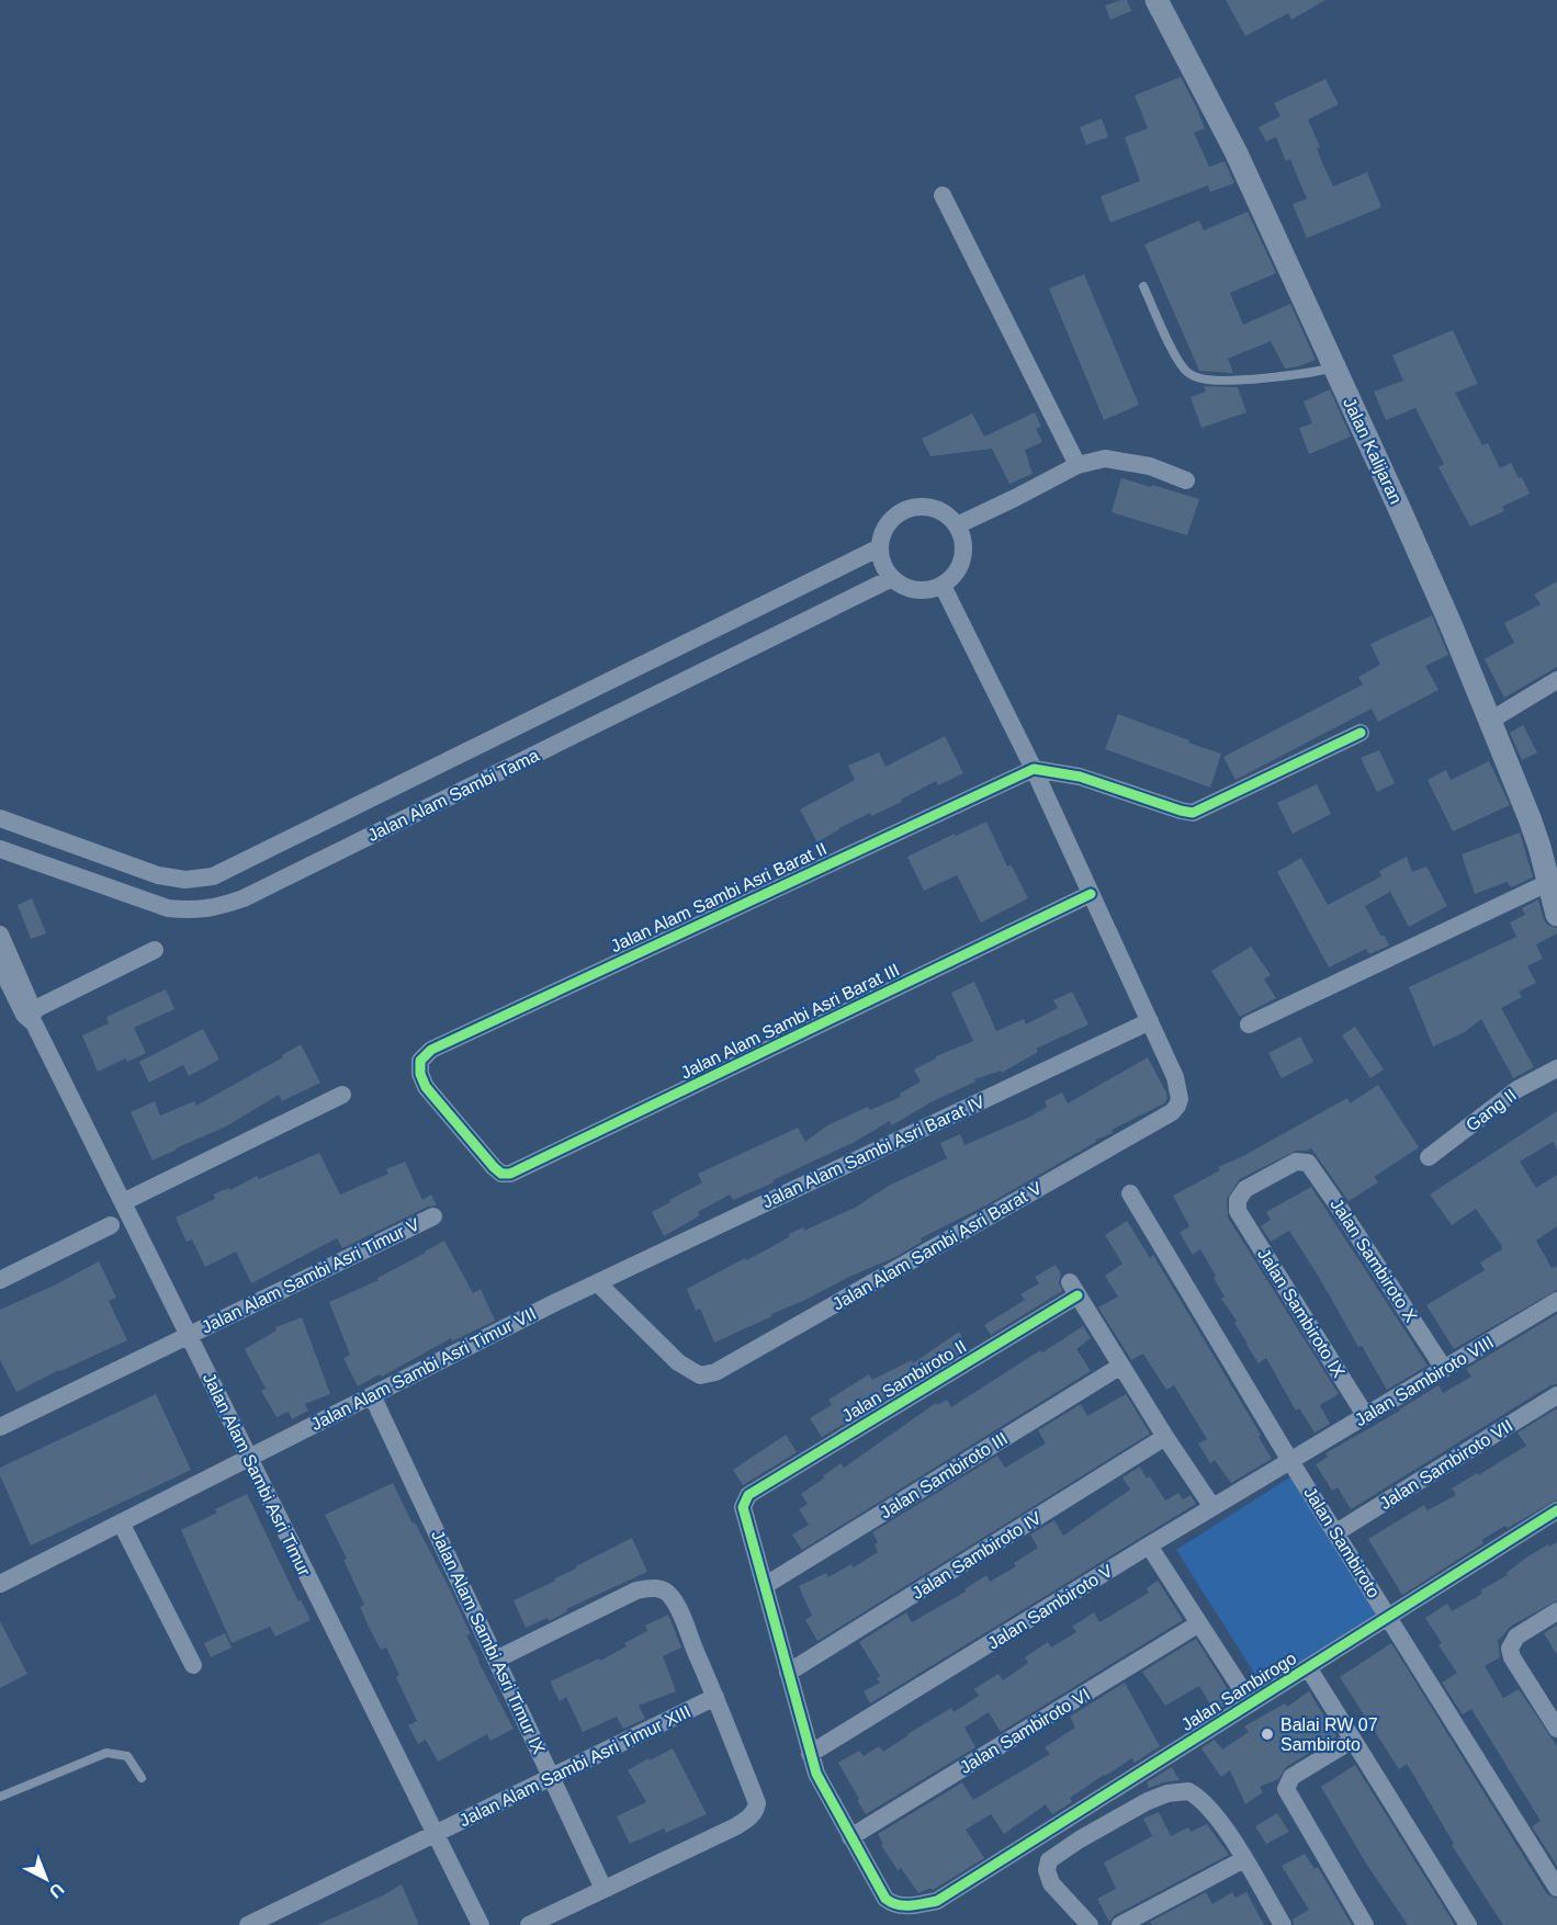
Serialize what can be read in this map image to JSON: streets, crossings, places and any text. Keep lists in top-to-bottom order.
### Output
{
  "streets": {
    "street": [
      "Jalan Kalijaran",
      "Jalan Alam Sambi Tama",
      "Jalan Alam Sambi Asri Barat II",
      "Jalan Alam Sambi Asri Barat III",
      "Gang II",
      "Jalan Alam Sambi Asri Barat IV",
      "Jalan Alam Sambi Asri Barat V",
      "Jalan Sambiroto X",
      "Jalan Alam Sambi Asri Timur V",
      "Jalan Sambiroto IX",
      "Jalan Alam Sambi Asri Timur VII",
      "Jalan Sambiroto II",
      "Jalan Sambiroto VIII",
      "Jalan Sambiroto VII",
      "Jalan Alam Sambi Asri Timur",
      "Jalan Sambiroto III",
      "Jalan Sambiroto",
      "Jalan Sambiroto IV",
      "Jalan Sambiroto V",
      "Jalan Alam Sambi Asri Timur IX",
      "Jalan Sambirogo",
      "Jalan Sambiroto VI",
      "Jalan Alam Sambi Asri Timur XIII"
    ]
  },
  "crossings": [
    ["Jalan Alam Sambi Asri Barat II", "Jalan Alam Sambi Asri Barat III"],
    ["Jalan Alam Sambi Asri Barat IV", "Jalan Alam Sambi Asri Barat V"],
    ["Jalan Alam Sambi Asri Barat IV", "Jalan Alam Sambi Asri Timur VII"],
    ["Jalan Alam Sambi Asri Barat V", "Jalan Alam Sambi Asri Timur VII"],
    ["Jalan Sambiroto X", "Jalan Sambiroto IX"],
    ["Jalan Sambiroto X", "Jalan Sambiroto VIII"],
    ["Jalan Alam Sambi Asri Timur V", "Jalan Alam Sambi Asri Timur"],
    ["Jalan Sambiroto IX", "Jalan Sambiroto VIII"],
    ["Jalan Alam Sambi Asri Timur VII", "Jalan Alam Sambi Asri Timur"],
    ["Jalan Alam Sambi Asri Timur VII", "Jalan Alam Sambi Asri Timur IX"],
    ["Jalan Sambiroto II", "Jalan Sambiroto III"],
    ["Jalan Sambiroto II", "Jalan Sambiroto IV"],
    ["Jalan Sambiroto II", "Jalan Sambiroto V"],
    ["Jalan Sambiroto VIII", "Jalan Sambiroto"],
    ["Jalan Sambiroto VIII", "Jalan Sambiroto V"],
    ["Jalan Sambiroto VII", "Jalan Sambiroto"],
    ["Jalan Alam Sambi Asri Timur", "Jalan Alam Sambi Asri Timur XIII"],
    ["Jalan Sambiroto", "Jalan Sambiroto V"],
    ["Jalan Sambiroto", "Jalan Sambirogo"],
    ["Jalan Alam Sambi Asri Timur IX", "Jalan Alam Sambi Asri Timur XIII"],
    ["Jalan Sambirogo", "Jalan Sambiroto VI"]
  ],
  "places": ["Balai RW 07 Sambiroto"],
  "north": "bottom right"
}
